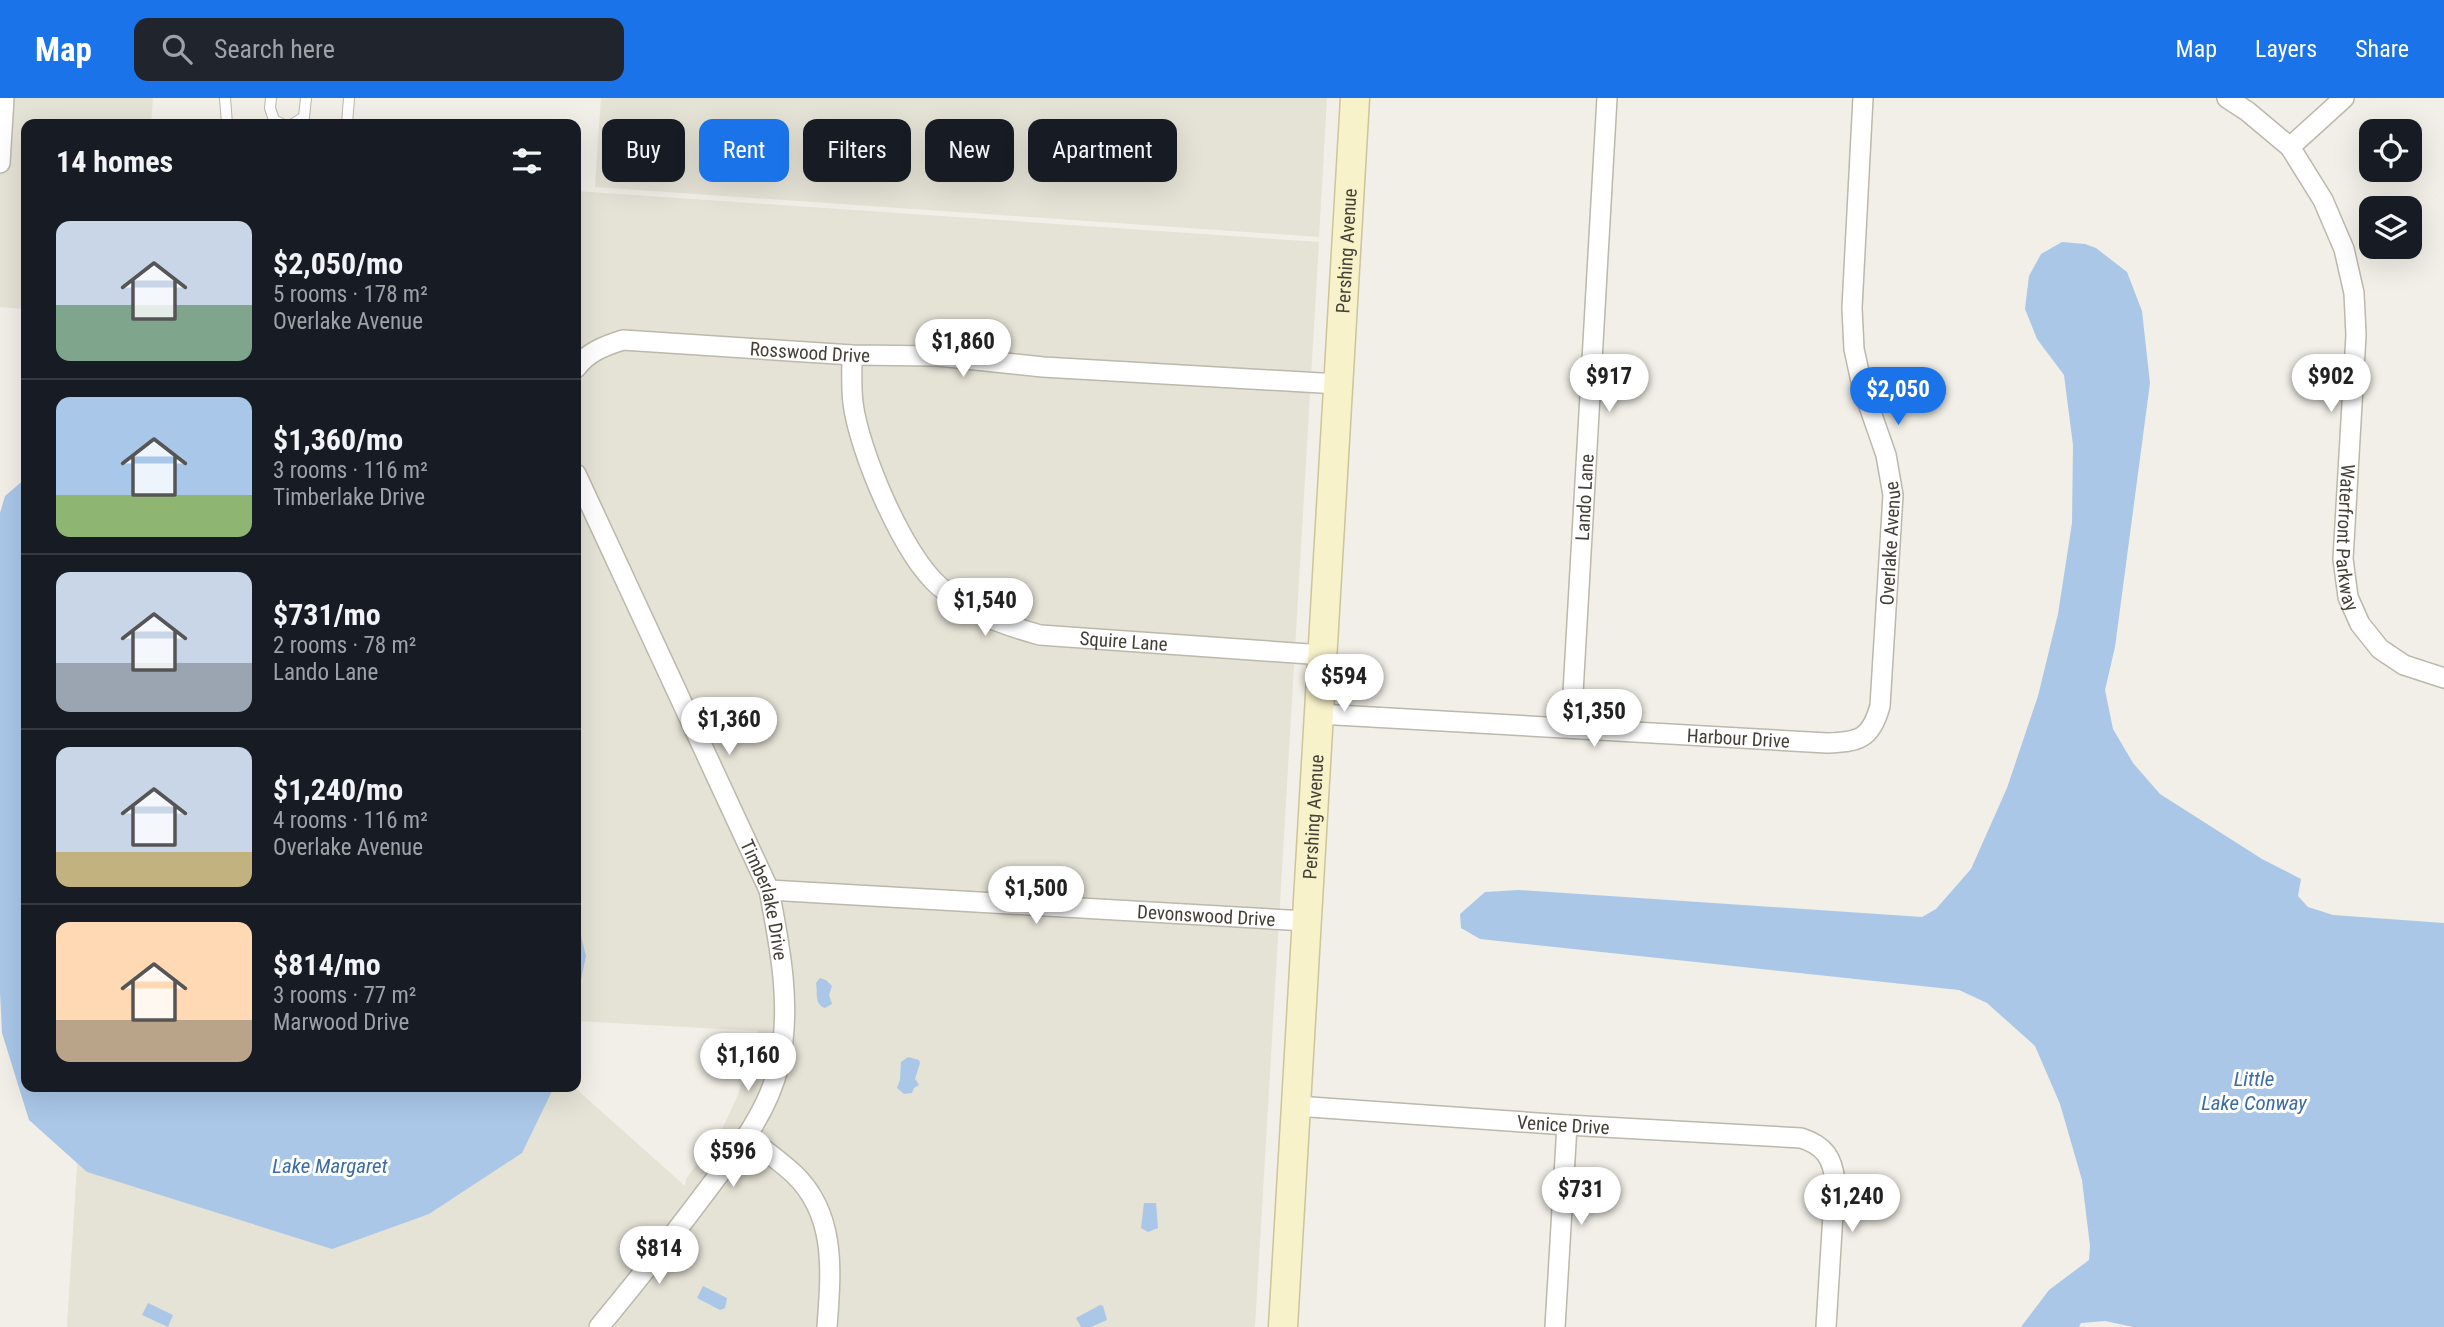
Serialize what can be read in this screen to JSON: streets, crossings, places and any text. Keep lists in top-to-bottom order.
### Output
{
  "streets": {
    "street": [
      "Pershing Avenue",
      "Rosswood Drive",
      "Lando Lane",
      "Waterfront Parkway",
      "Overlake Avenue",
      "Squire Lane",
      "Harbour Drive",
      "Timberlake Drive",
      "Devonswood Drive",
      "Venice Drive"
    ]
  },
  "crossings": [
    ["Pershing Avenue", "Rosswood Drive"],
    ["Pershing Avenue", "Squire Lane"],
    ["Pershing Avenue", "Harbour Drive"],
    ["Pershing Avenue", "Devonswood Drive"],
    ["Pershing Avenue", "Venice Drive"],
    ["Rosswood Drive", "Squire Lane"],
    ["Lando Lane", "Harbour Drive"],
    ["Overlake Avenue", "Harbour Drive"],
    ["Timberlake Drive", "Devonswood Drive"]
  ],
  "water": ["Little Lake Conway", "Lake Margaret"],
  "page": {
    "header": "Map",
    "search": "Search here",
    "nav": ["Map", "Layers", "Share"],
    "chip": [
      "Buy",
      "Rent",
      "Filters",
      "New",
      "Apartment"
    ],
    "heading": "14 homes",
    "list": [
      {
        "name": "$2,050/mo",
        "note": "5 rooms · 178 m² · Overlake Avenue"
      },
      {
        "name": "$1,360/mo",
        "note": "3 rooms · 116 m² · Timberlake Drive"
      },
      {
        "name": "$731/mo",
        "note": "2 rooms · 78 m² · Lando Lane"
      },
      {
        "name": "$1,240/mo",
        "note": "4 rooms · 116 m² · Overlake Avenue"
      },
      {
        "name": "$814/mo",
        "note": "3 rooms · 77 m² · Marwood Drive"
      }
    ],
    "price": [
      "$1,860",
      "$917",
      "$902",
      "$2,050",
      "$1,540",
      "$594",
      "$1,350",
      "$1,360",
      "$1,500",
      "$1,160",
      "$596",
      "$731",
      "$1,240",
      "$814"
    ]
  }
}
